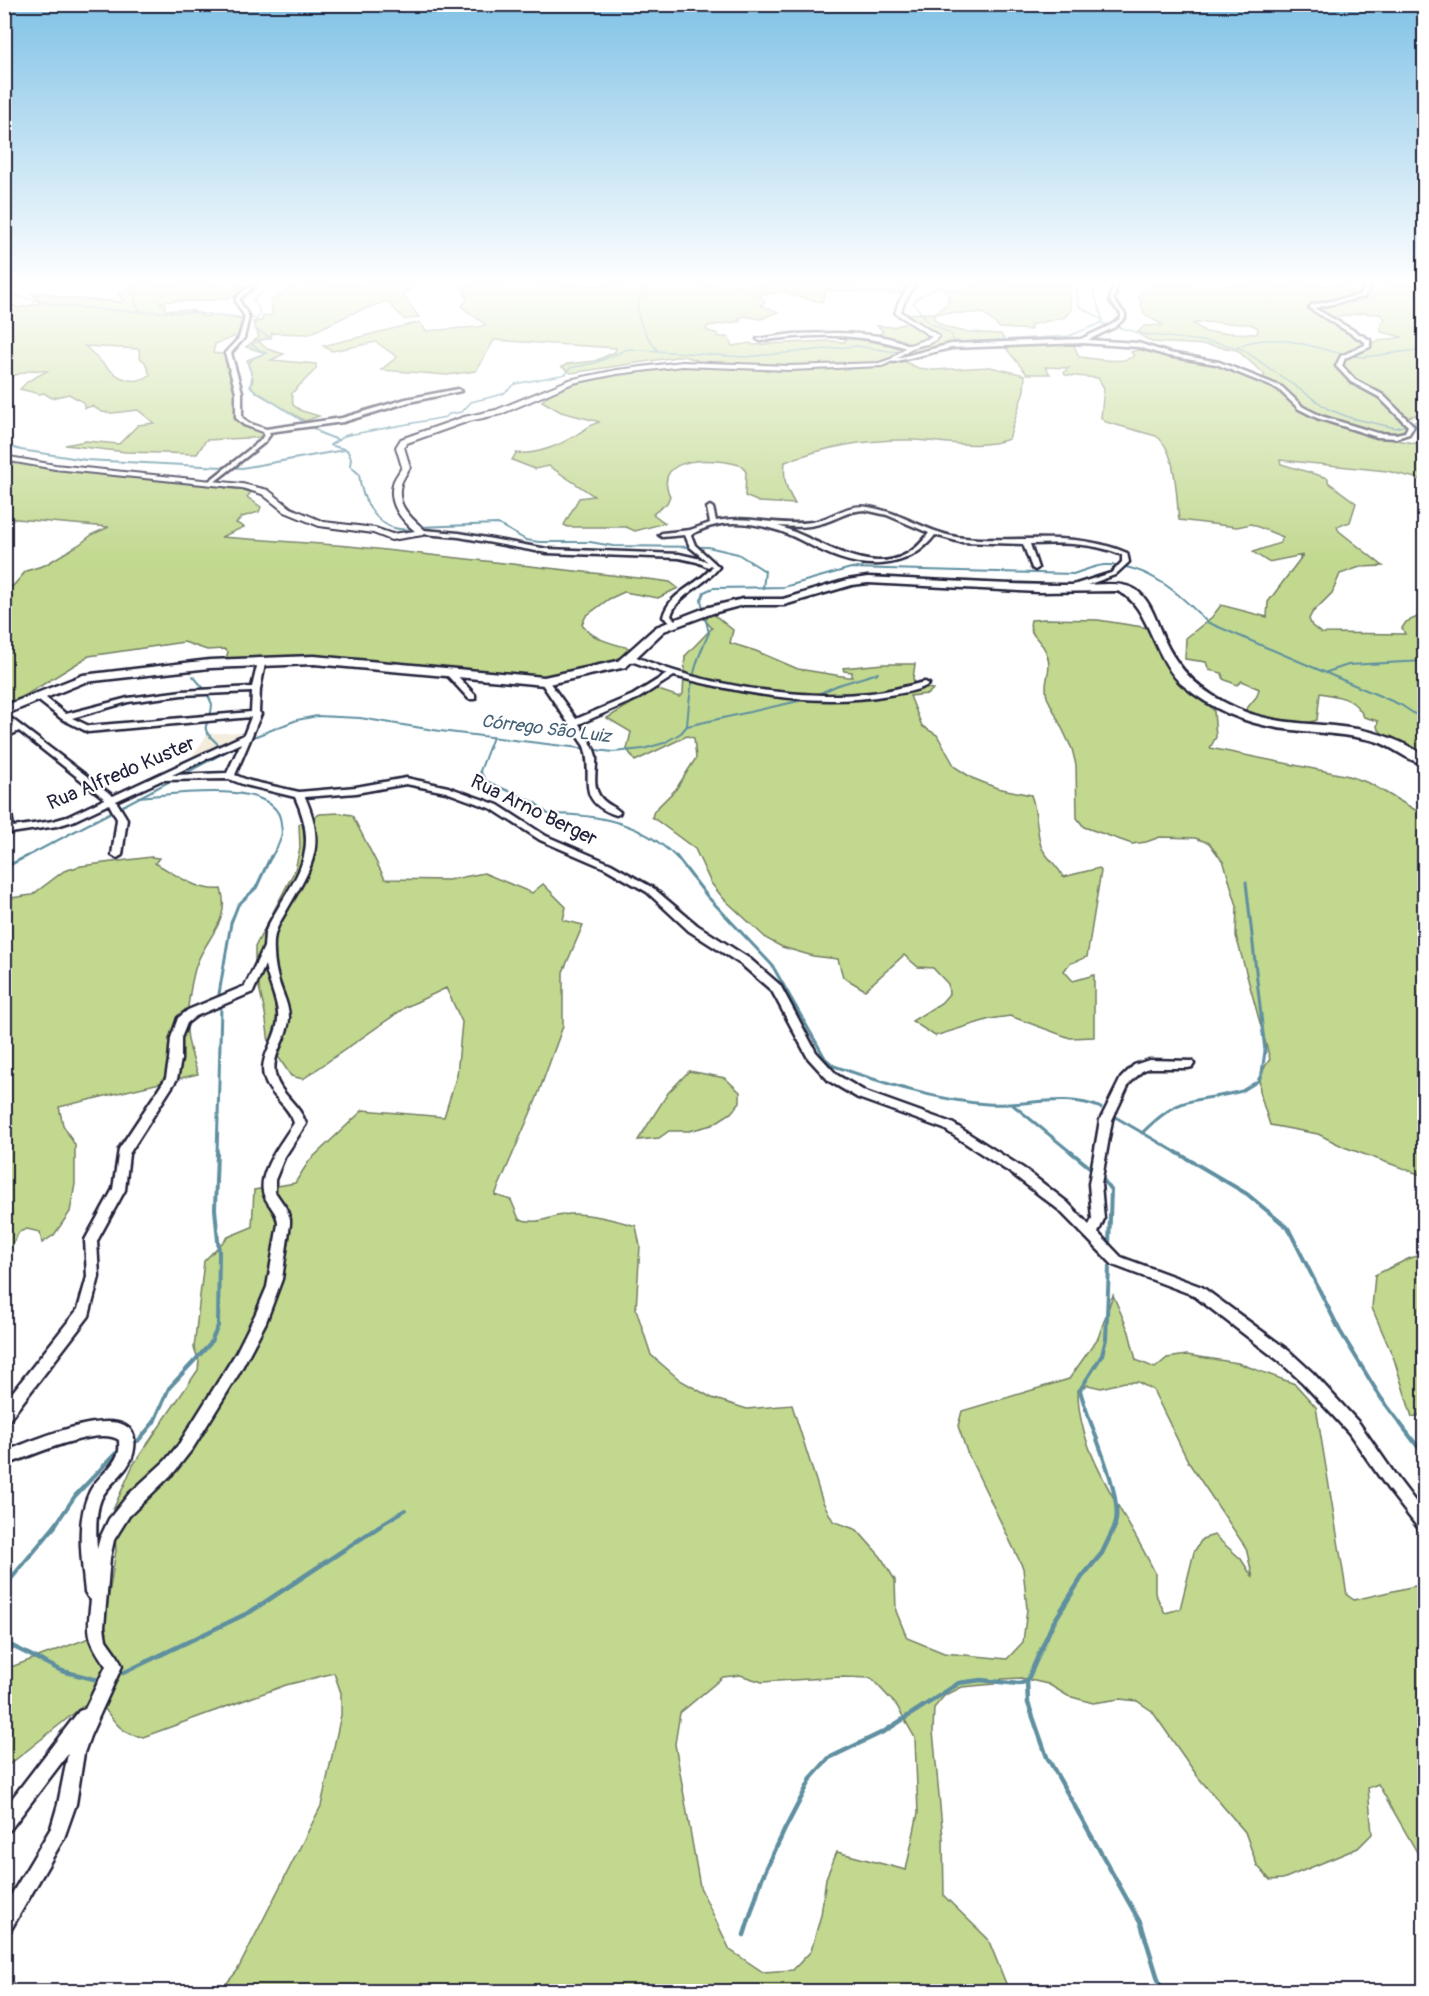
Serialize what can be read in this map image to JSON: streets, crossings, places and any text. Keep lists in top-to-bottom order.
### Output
{
  "streets": {
    "street": ["Rua Alfredo Kuster", "Rua Arno Berger"]
  },
  "water": ["Córrego São Luiz"]
}
